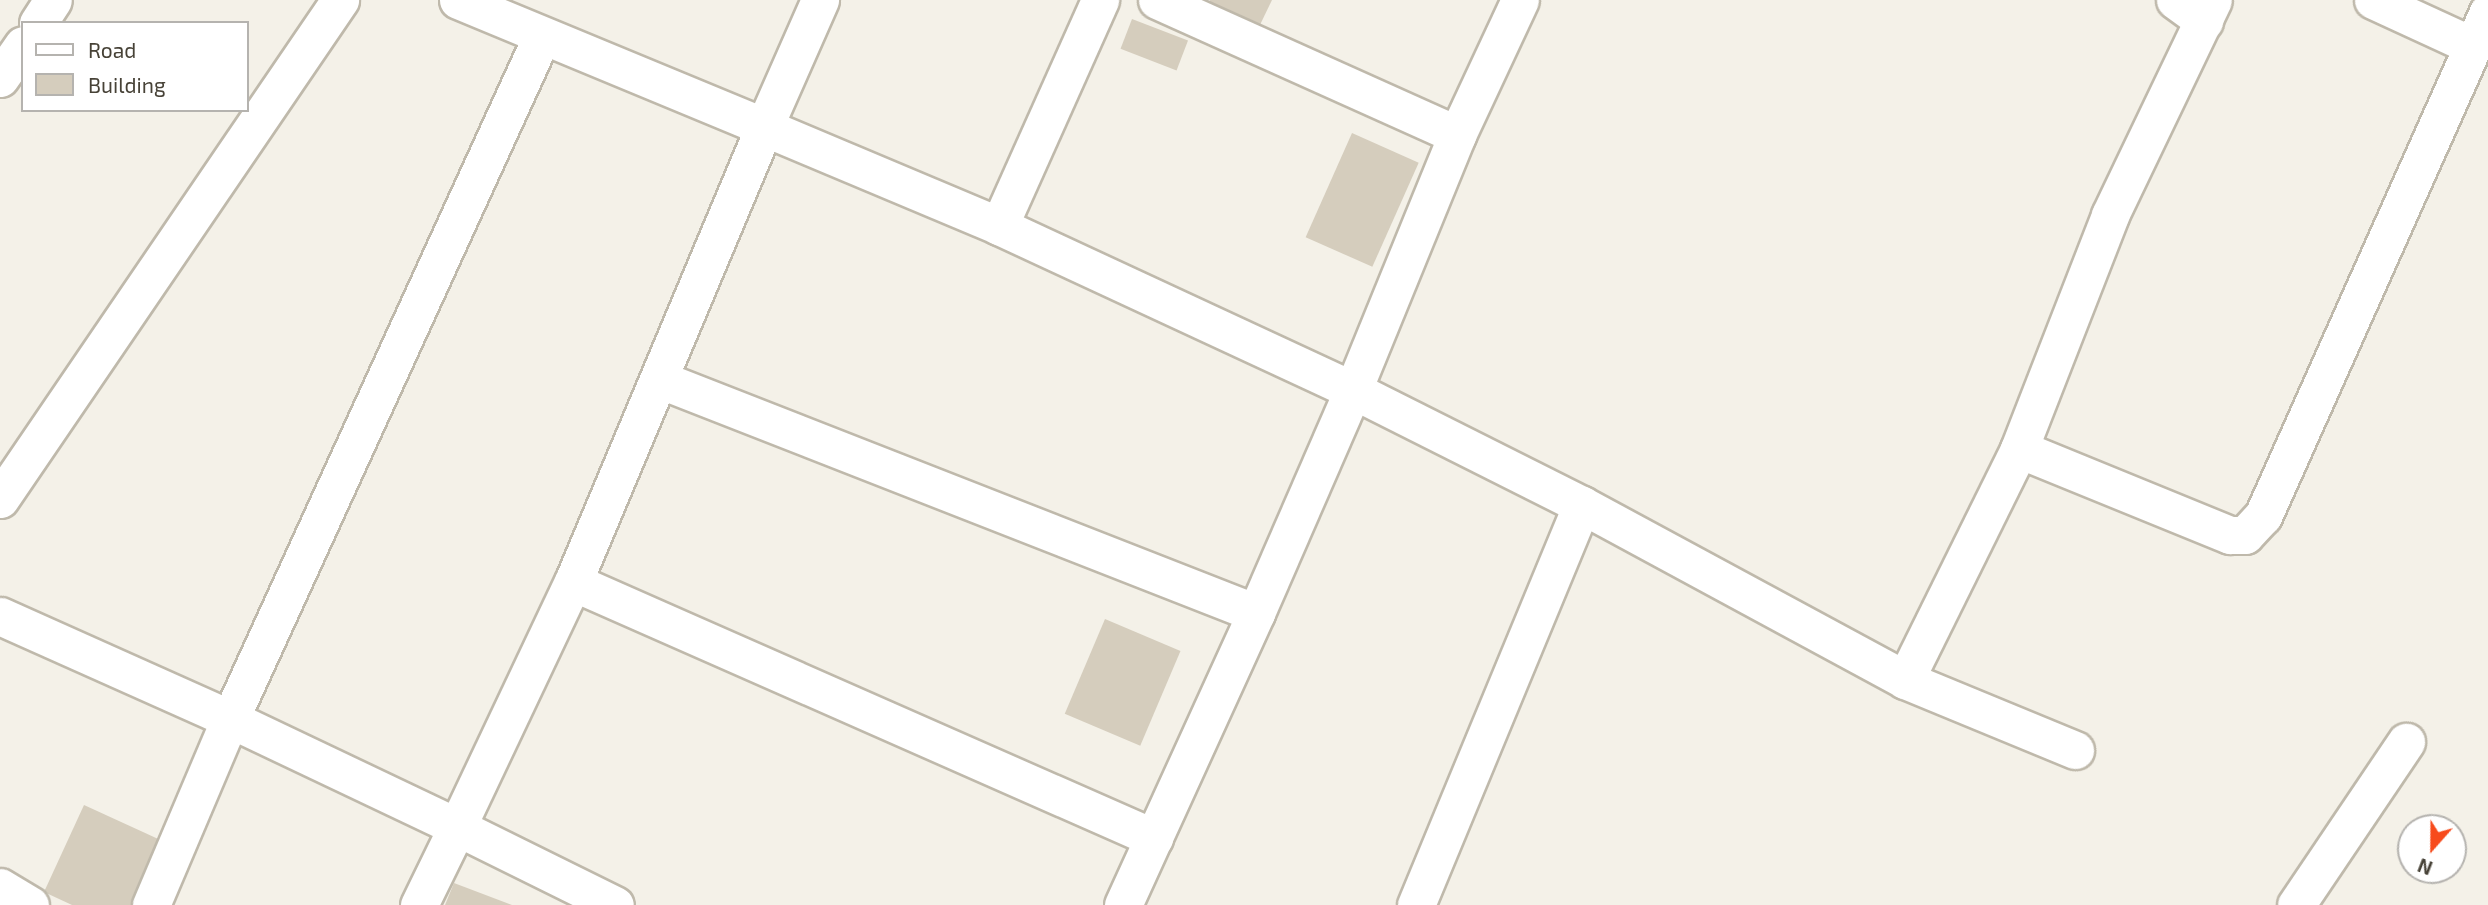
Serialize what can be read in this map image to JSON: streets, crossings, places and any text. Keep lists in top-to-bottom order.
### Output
{
  "legend": ["Road", "Building"],
  "north": "bottom"
}
